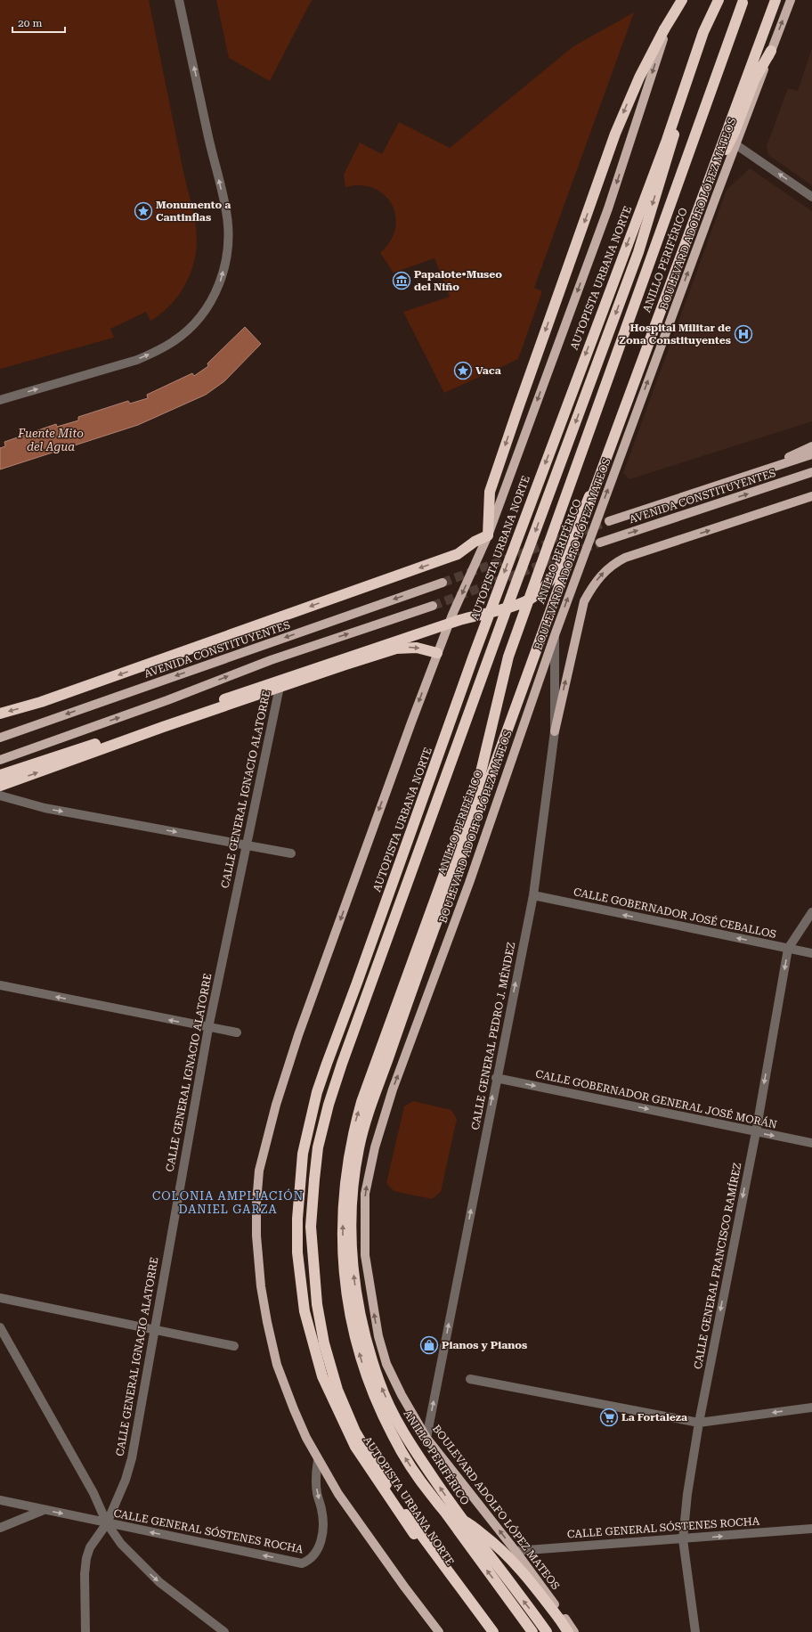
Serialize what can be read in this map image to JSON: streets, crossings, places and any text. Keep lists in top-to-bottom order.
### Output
{
  "streets": {
    "highway": ["ANILLO PERIFÉRICO", "AUTOPISTA URBANA NORTE"],
    "main road": ["BOULEVARD ADOLFO LÓPEZ MATEOS", "AVENIDA CONSTITUYENTES"],
    "street": [
      "CALLE GENERAL IGNACIO ALATORRE",
      "CALLE GOBERNADOR JOSÉ CEBALLOS",
      "CALLE GENERAL PEDRO J. MÉNDEZ",
      "CALLE GOBERNADOR GENERAL JOSÉ MORÁN",
      "CALLE GENERAL FRANCISCO RAMÍREZ",
      "CALLE GENERAL SÓSTENES ROCHA"
    ]
  },
  "crossings": [
    ["BOULEVARD ADOLFO LÓPEZ MATEOS", "CALLE GENERAL PEDRO J. MÉNDEZ"],
    ["BOULEVARD ADOLFO LÓPEZ MATEOS", "CALLE GENERAL SÓSTENES ROCHA"],
    ["CALLE GENERAL IGNACIO ALATORRE", "CALLE GENERAL SÓSTENES ROCHA"],
    ["CALLE GOBERNADOR JOSÉ CEBALLOS", "CALLE GENERAL PEDRO J. MÉNDEZ"],
    ["CALLE GOBERNADOR JOSÉ CEBALLOS", "CALLE GENERAL FRANCISCO RAMÍREZ"],
    ["CALLE GENERAL PEDRO J. MÉNDEZ", "CALLE GOBERNADOR GENERAL JOSÉ MORÁN"],
    ["CALLE GOBERNADOR GENERAL JOSÉ MORÁN", "CALLE GENERAL FRANCISCO RAMÍREZ"],
    ["CALLE GENERAL FRANCISCO RAMÍREZ", "CALLE GENERAL SÓSTENES ROCHA"]
  ],
  "one_way": [
    "BOULEVARD ADOLFO LÓPEZ MATEOS",
    "CALLE GOBERNADOR JOSÉ CEBALLOS",
    "CALLE GENERAL PEDRO J. MÉNDEZ",
    "CALLE GOBERNADOR GENERAL JOSÉ MORÁN",
    "CALLE GENERAL FRANCISCO RAMÍREZ"
  ],
  "districts": ["COLONIA AMPLIACIÓN DANIEL GARZA"],
  "water": ["Fuente Mito del Agua"],
  "places": {
    "place": ["Monumento a Cantinflas", "Vaca"],
    "museum": ["Papalote•Museo del Niño"],
    "hospital": ["Hospital Militar de Zona Constituyentes"],
    "shop": ["Pianos y Pianos"],
    "supermarket": ["La Fortaleza"]
  },
  "scale_bar": "20 m"
}
